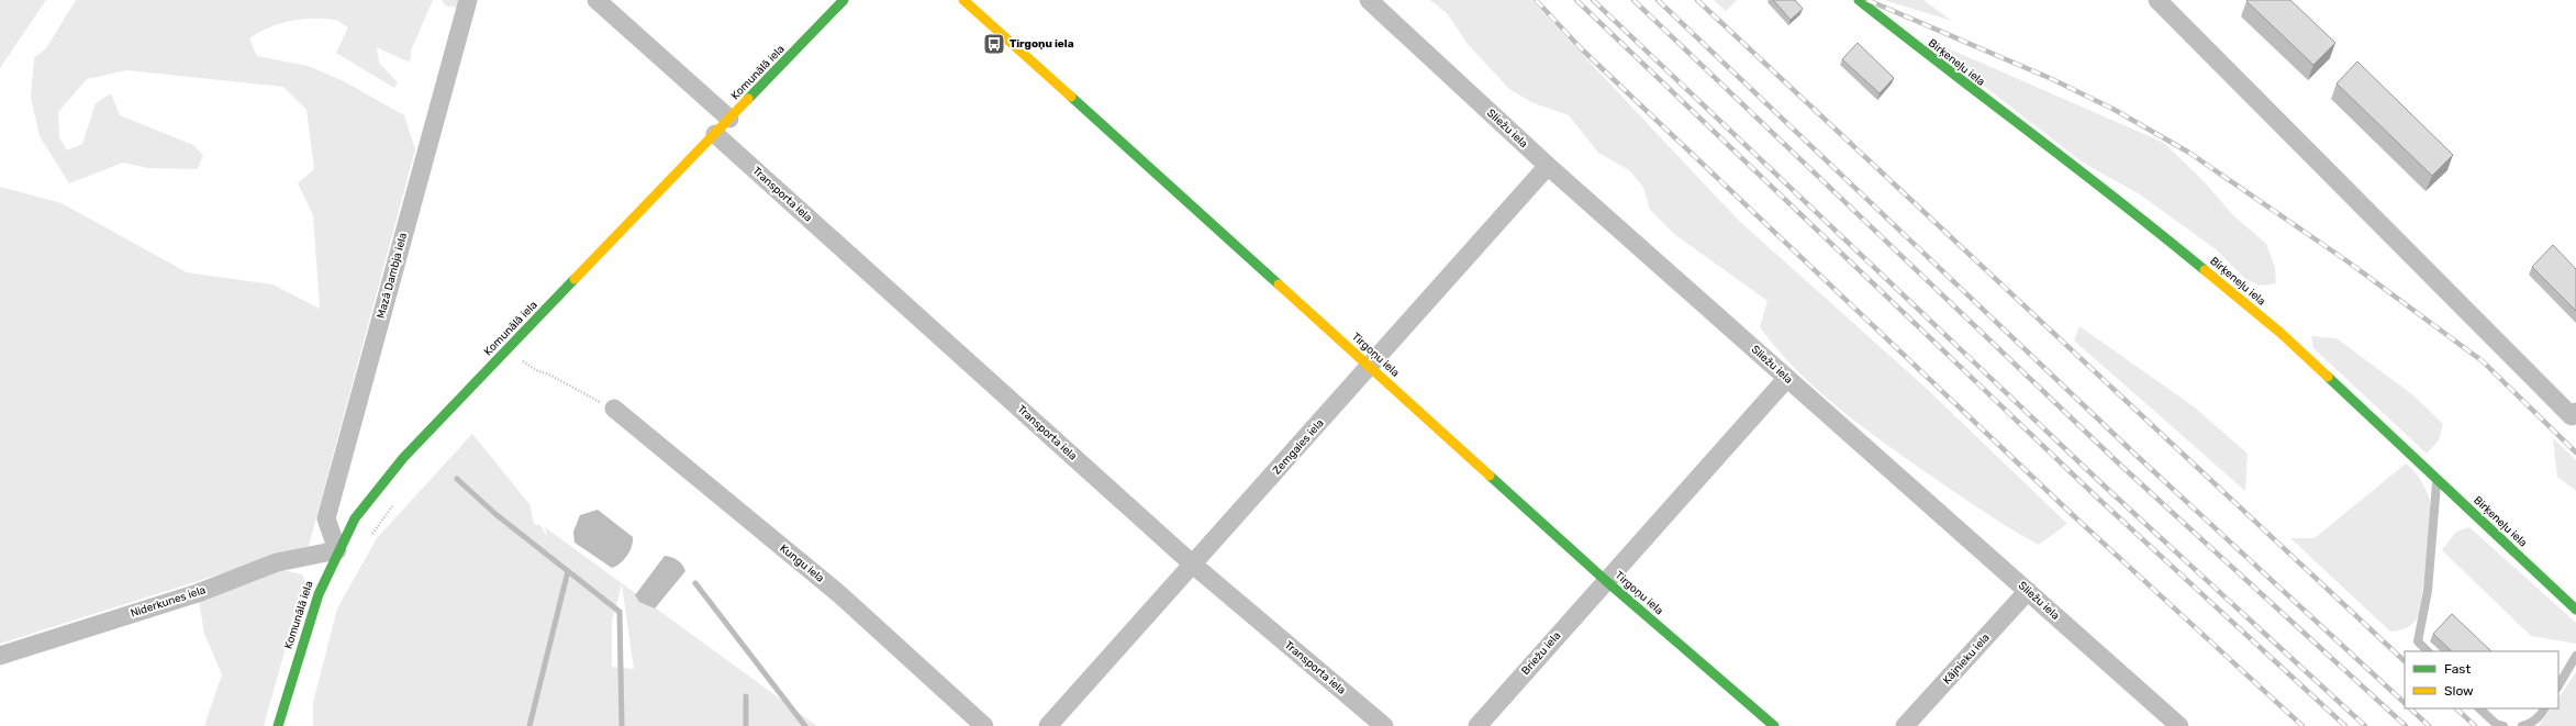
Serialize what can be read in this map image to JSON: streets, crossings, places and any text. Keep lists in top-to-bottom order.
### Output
{
  "streets": {
    "street": [
      "Birķeneļu iela",
      "Komunālā iela",
      "Sliežu iela",
      "Transporta iela",
      "Mazā Dambja iela",
      "Tirgoņu iela",
      "Zemgales iela",
      "Kungu iela",
      "Niderkunes iela",
      "Briežu iela",
      "Kājnieku iela"
    ]
  },
  "crossings": [
    ["Komunālā iela", "Transporta iela"],
    ["Komunālā iela", "Mazā Dambja iela"],
    ["Komunālā iela", "Niderkunes iela"],
    ["Sliežu iela", "Zemgales iela"],
    ["Sliežu iela", "Briežu iela"],
    ["Sliežu iela", "Kājnieku iela"],
    ["Transporta iela", "Zemgales iela"],
    ["Mazā Dambja iela", "Niderkunes iela"],
    ["Tirgoņu iela", "Zemgales iela"],
    ["Tirgoņu iela", "Briežu iela"]
  ],
  "places": {
    "bus stop": ["Tirgoņu iela"]
  },
  "legend": ["Fast", "Slow"]
}
